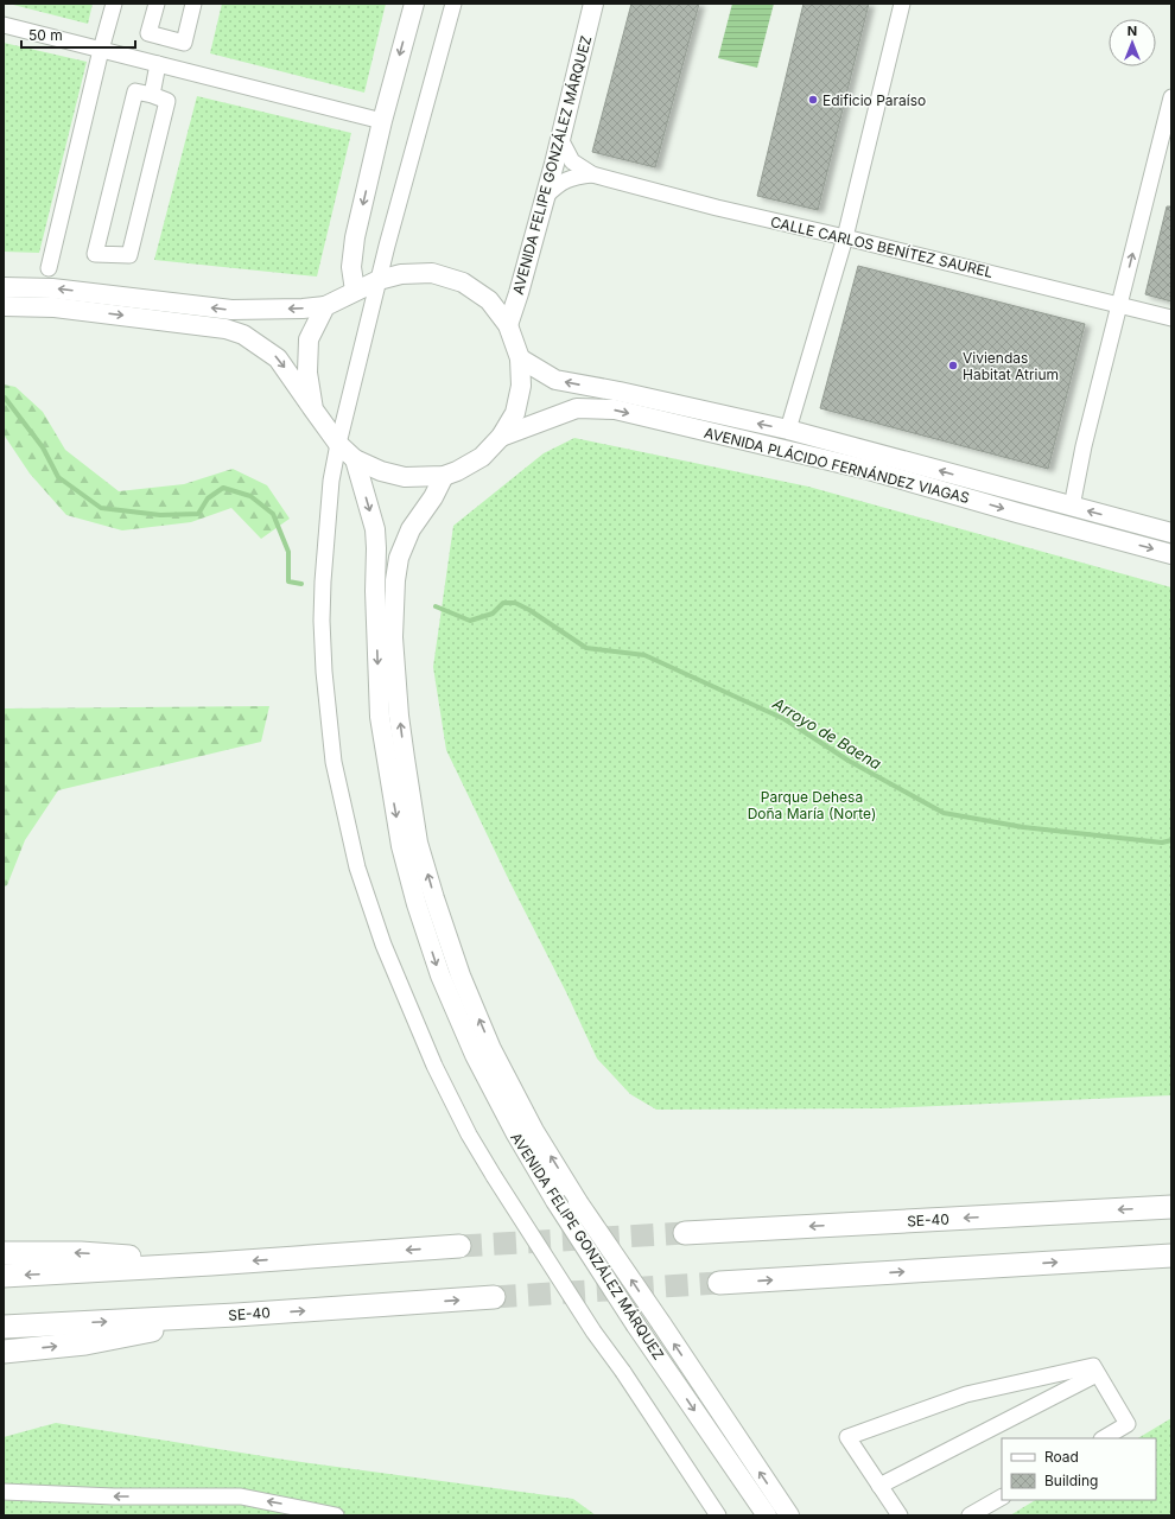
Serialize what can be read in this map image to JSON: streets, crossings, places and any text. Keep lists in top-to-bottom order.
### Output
{
  "streets": {
    "highway": ["SE-40"],
    "main road": ["AVENIDA FELIPE GONZÁLEZ MÁRQUEZ", "AVENIDA PLÁCIDO FERNÁNDEZ VIAGAS"],
    "street": ["CALLE CARLOS BENÍTEZ SAUREL"]
  },
  "crossings": [
    ["AVENIDA FELIPE GONZÁLEZ MÁRQUEZ", "CALLE CARLOS BENÍTEZ SAUREL"]
  ],
  "water": ["Arroyo de Baena"],
  "parks": ["Parque Dehesa Doña María (Norte)"],
  "places": ["Edificio Paraíso", "Viviendas Habitat Atrium"],
  "legend": ["Road", "Building"],
  "scale_bar": "50 m",
  "north": "top"
}
